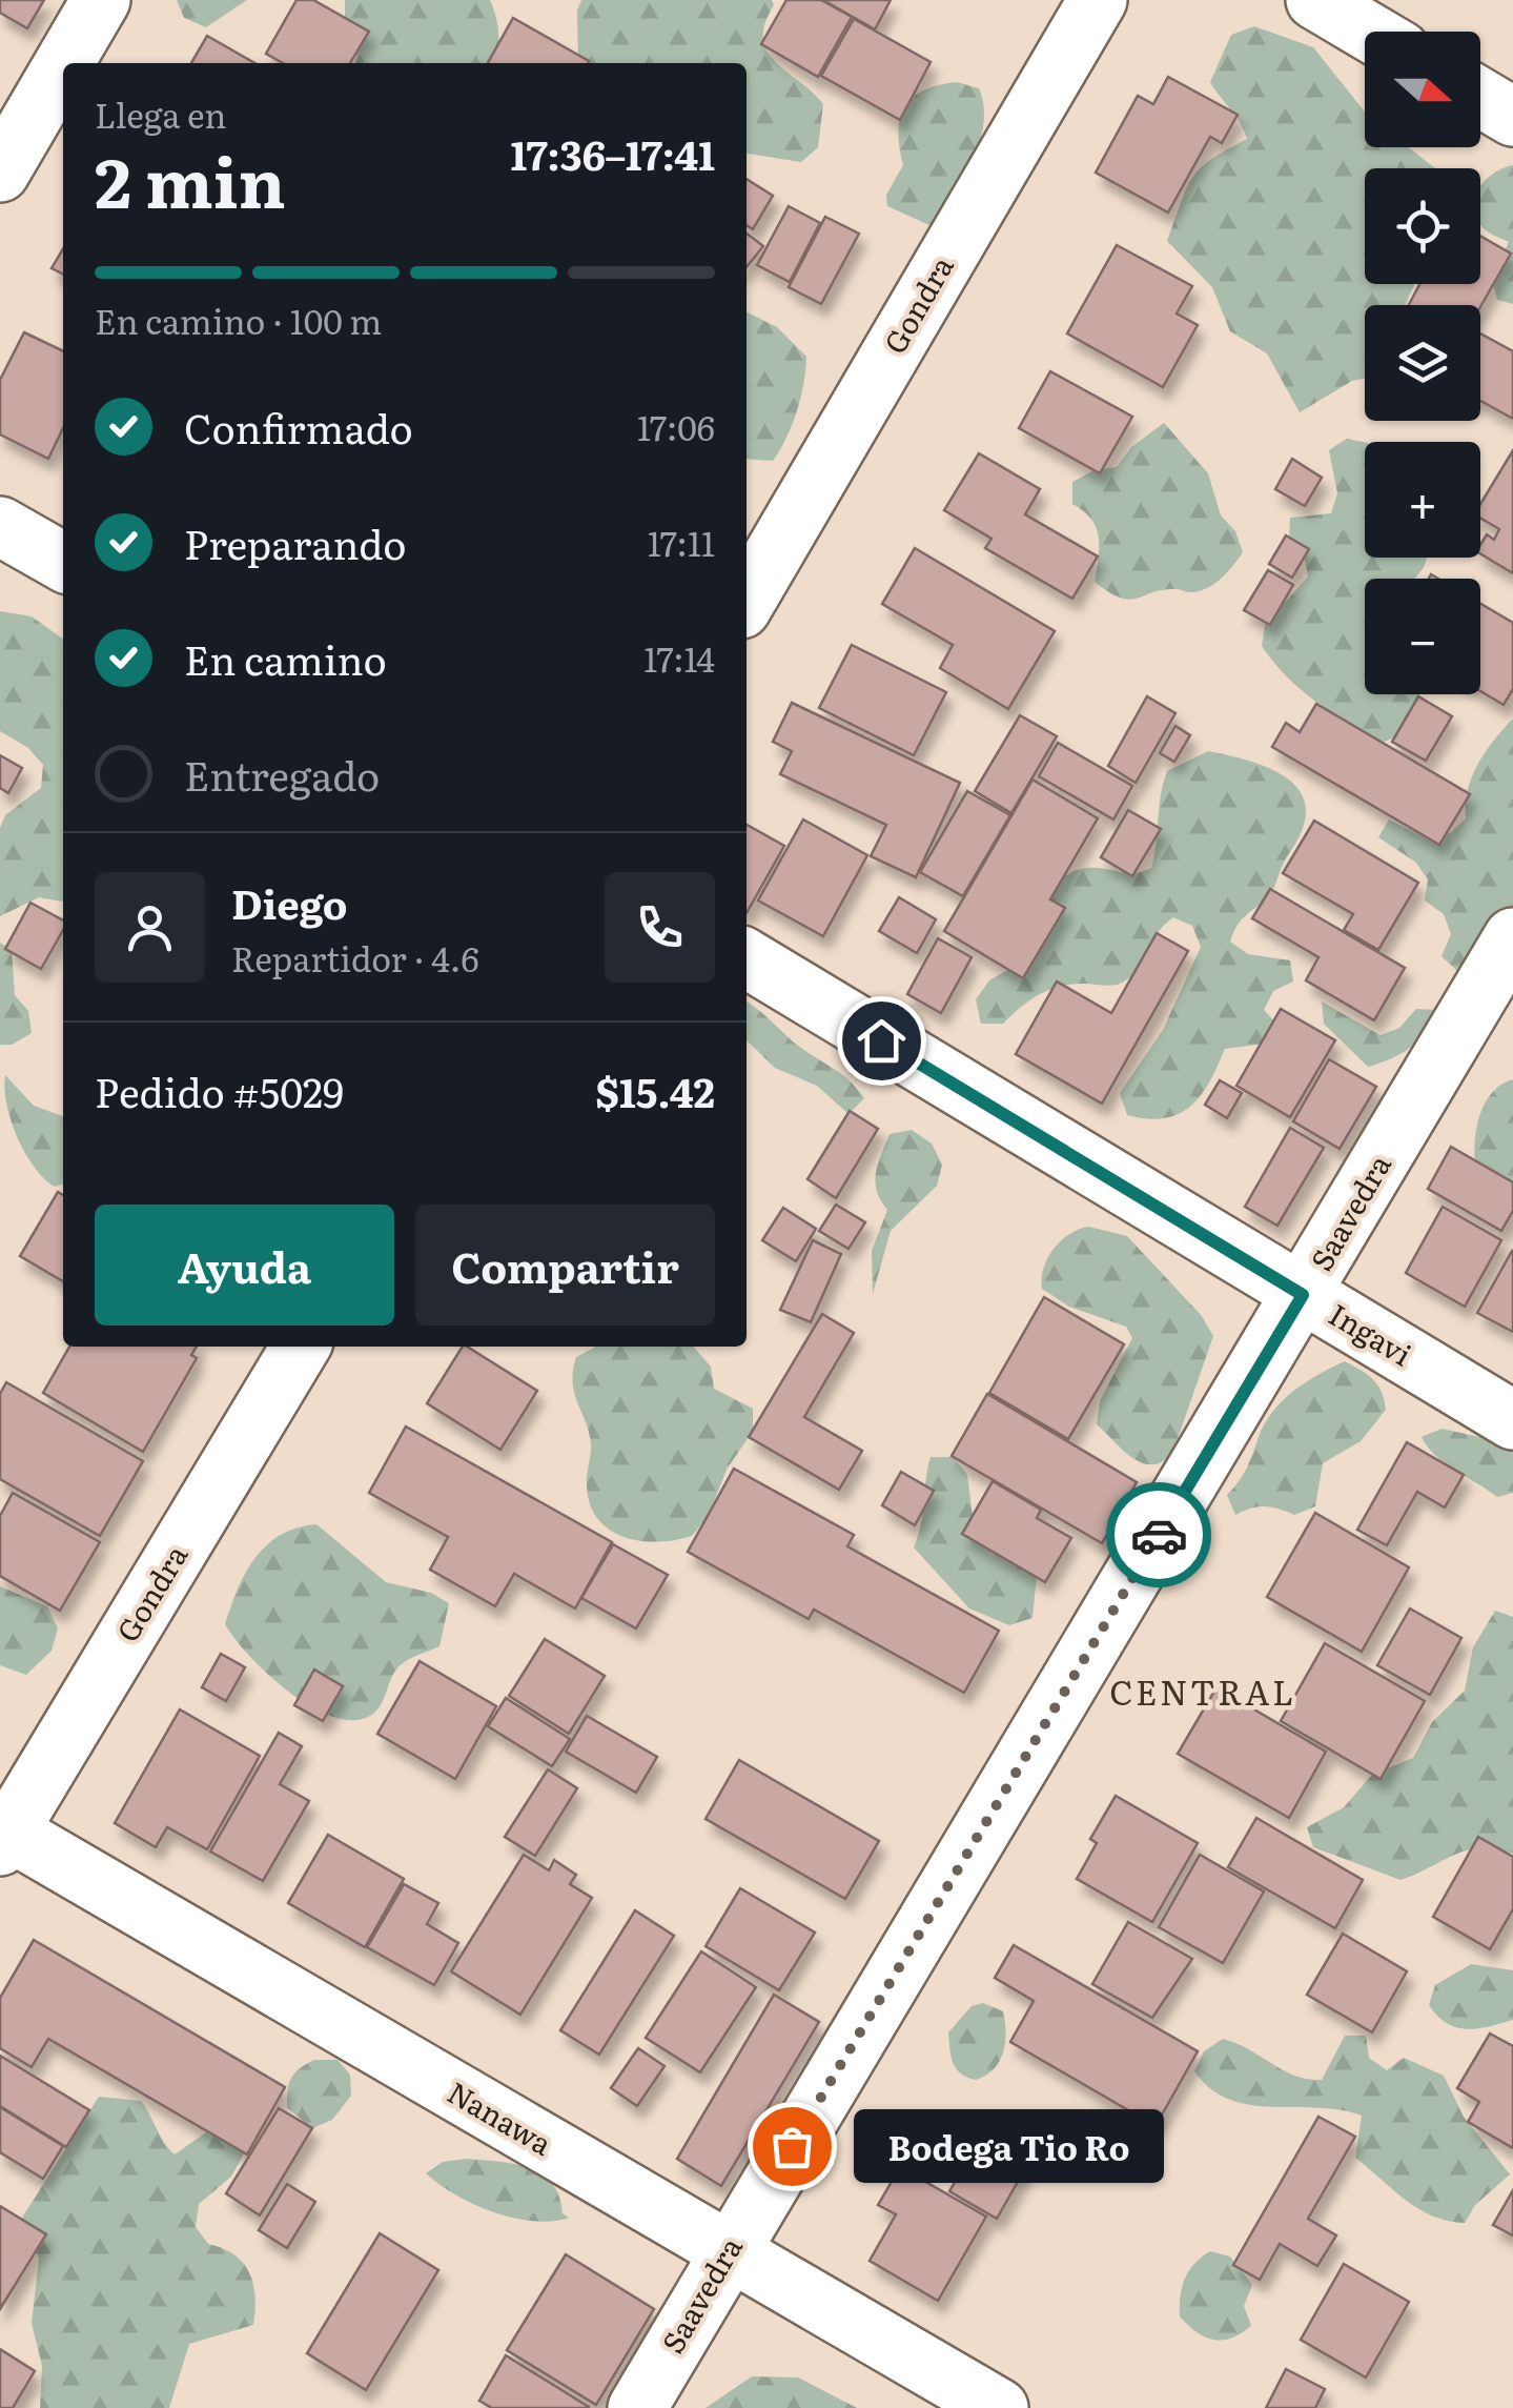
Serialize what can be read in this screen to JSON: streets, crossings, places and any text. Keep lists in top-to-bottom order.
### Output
{
  "streets": {
    "street": [
      "Gondra",
      "Saavedra",
      "Ingavi",
      "Nanawa"
    ]
  },
  "crossings": [
    ["Gondra", "Nanawa"],
    ["Saavedra", "Ingavi"],
    ["Saavedra", "Nanawa"]
  ],
  "districts": ["CENTRAL"],
  "places": ["Bodega Tio Ro"],
  "north": "right",
  "page": {
    "map_buttons": ["+", "−"],
    "heading": ["2 min", "Llega en", "17:36–17:41"],
    "panel": [
      "Diego",
      "Repartidor · 4.6",
      "Pedido #5029",
      "$15.42"
    ],
    "bar": "En camino · 100 m",
    "list": [
      ["Confirmado", "17:06"],
      ["Preparando", "17:11"],
      ["En camino", "17:14"],
      "Entregado"
    ],
    "buttons": ["Ayuda", "Compartir"],
    "bubble": "Bodega Tio Ro"
  }
}
